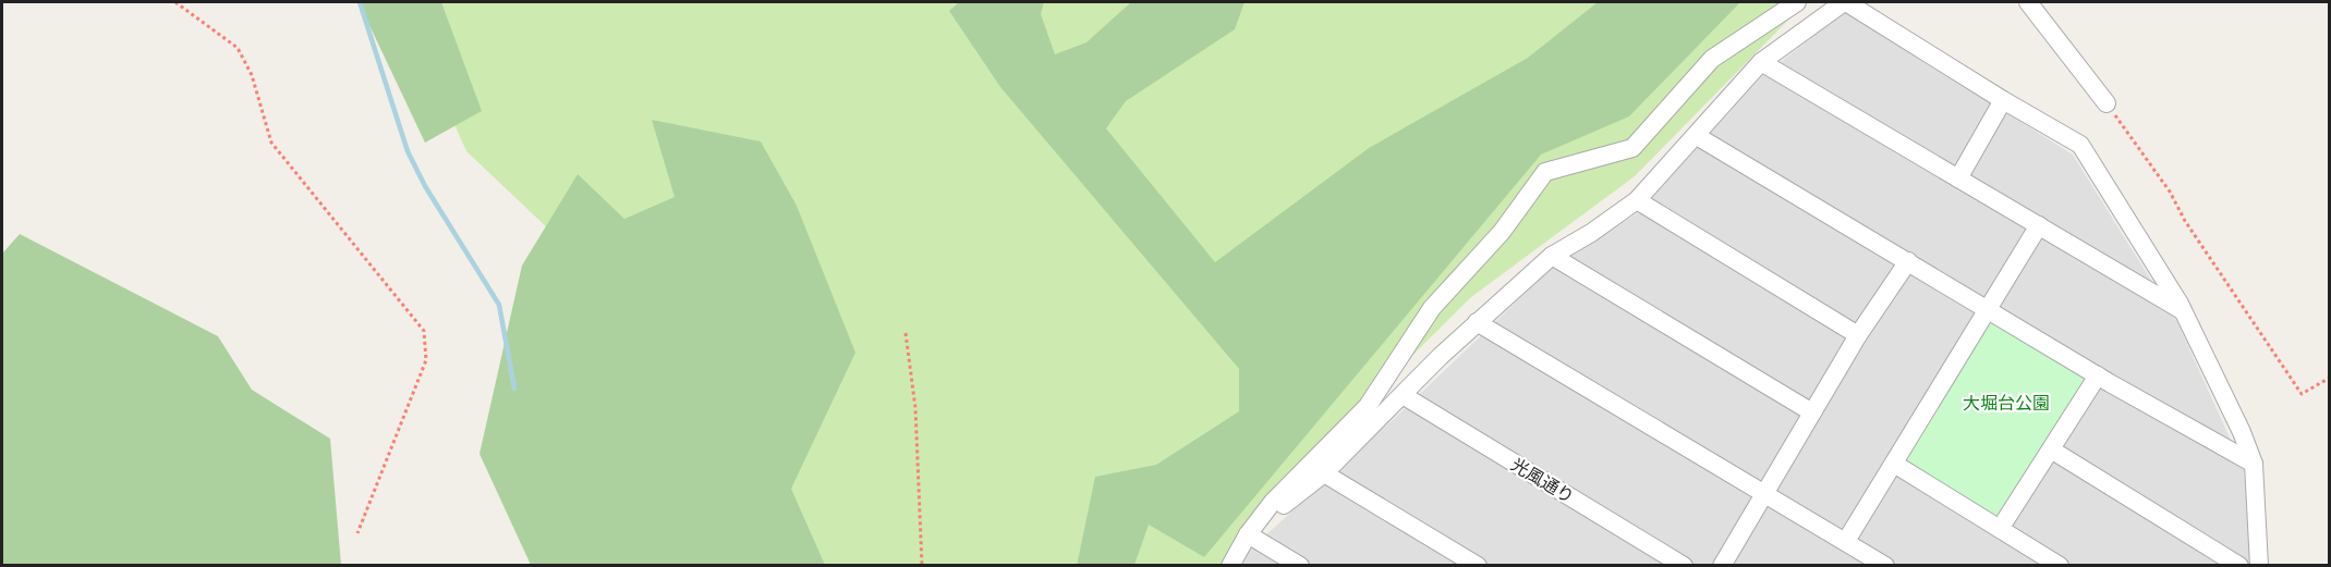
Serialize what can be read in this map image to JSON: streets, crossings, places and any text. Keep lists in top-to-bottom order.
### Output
{
  "streets": {
    "street": ["光風通り"]
  },
  "parks": ["大堀台公園"]
}
